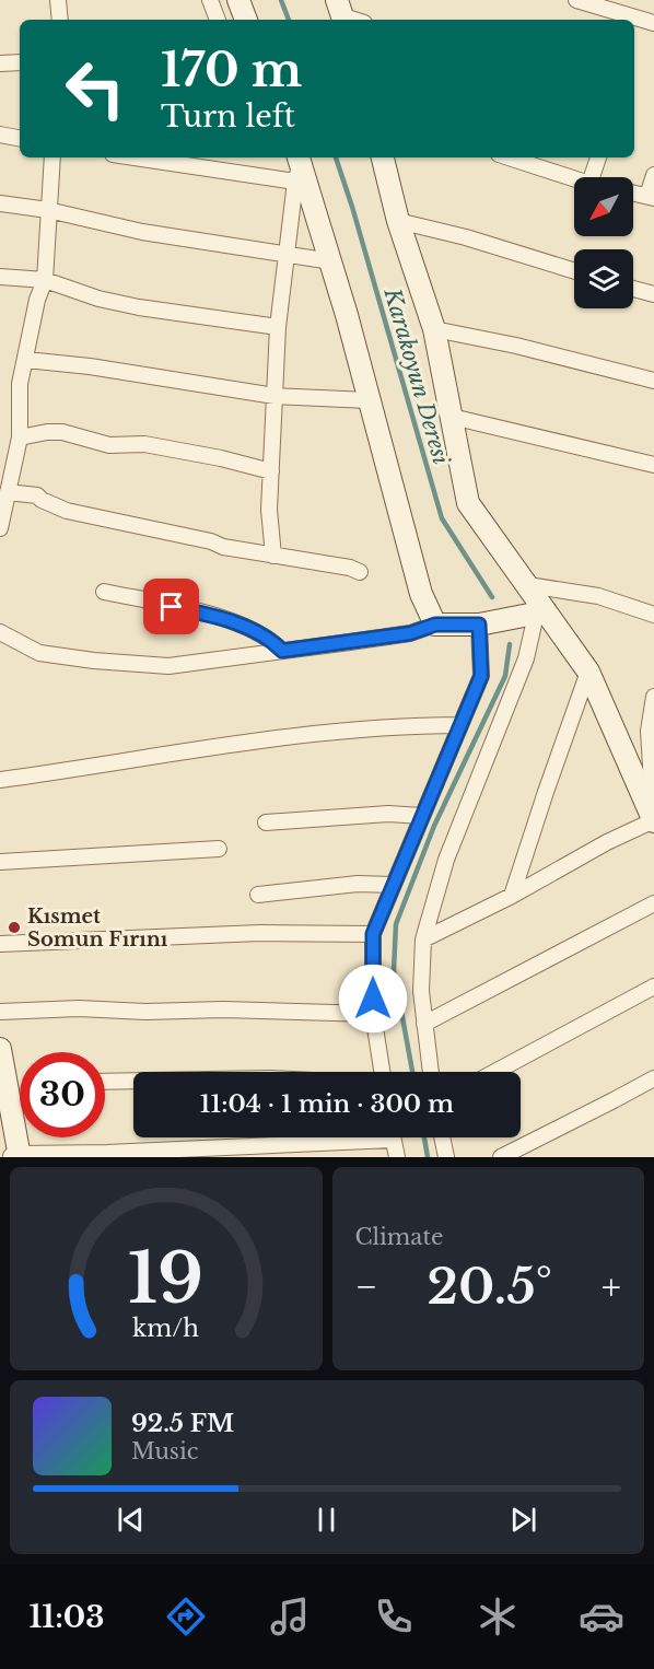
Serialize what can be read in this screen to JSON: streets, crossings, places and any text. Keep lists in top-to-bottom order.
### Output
{
  "water": ["Karakoyun Deresi"],
  "places": ["Kısmet Somun Fırını"],
  "north": "bottom left",
  "page": {
    "turn": ["170 m", "Turn left"],
    "limit": "30",
    "trip": "11:04 · 1 min · 300 m",
    "tile": "Climate",
    "heat": ["−", "20.5°", "+"],
    "song": ["92.5 FM", "Music"],
    "tabs": "11:03",
    "gauge": ["19", "km/h"]
  }
}
